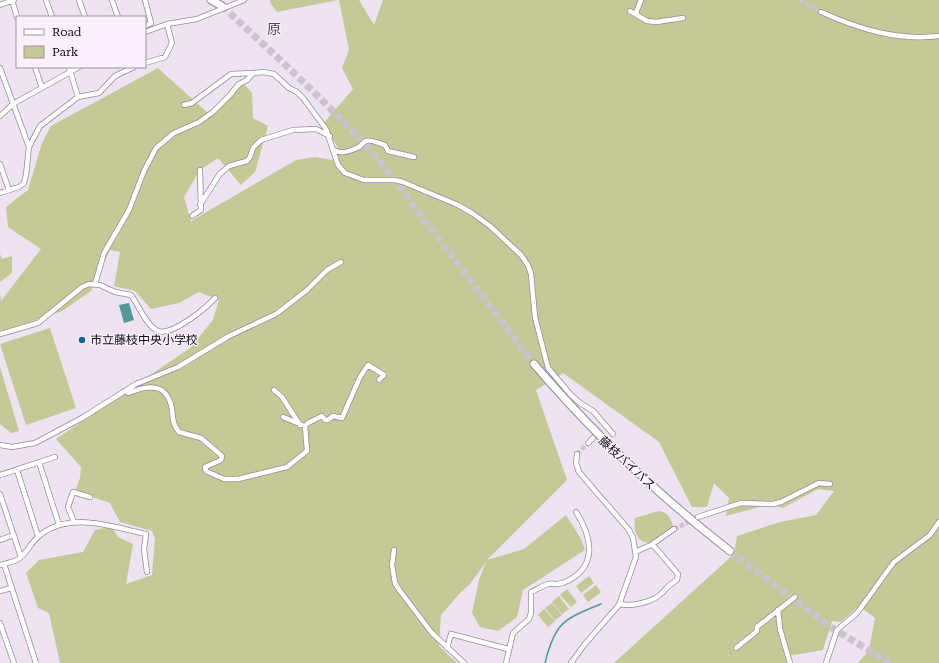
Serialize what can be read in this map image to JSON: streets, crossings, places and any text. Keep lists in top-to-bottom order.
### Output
{
  "streets": {
    "highway": ["藤枝バイパス"]
  },
  "districts": ["原"],
  "places": ["市立藤枝中央小学校"],
  "legend": ["Road", "Park"]
}
